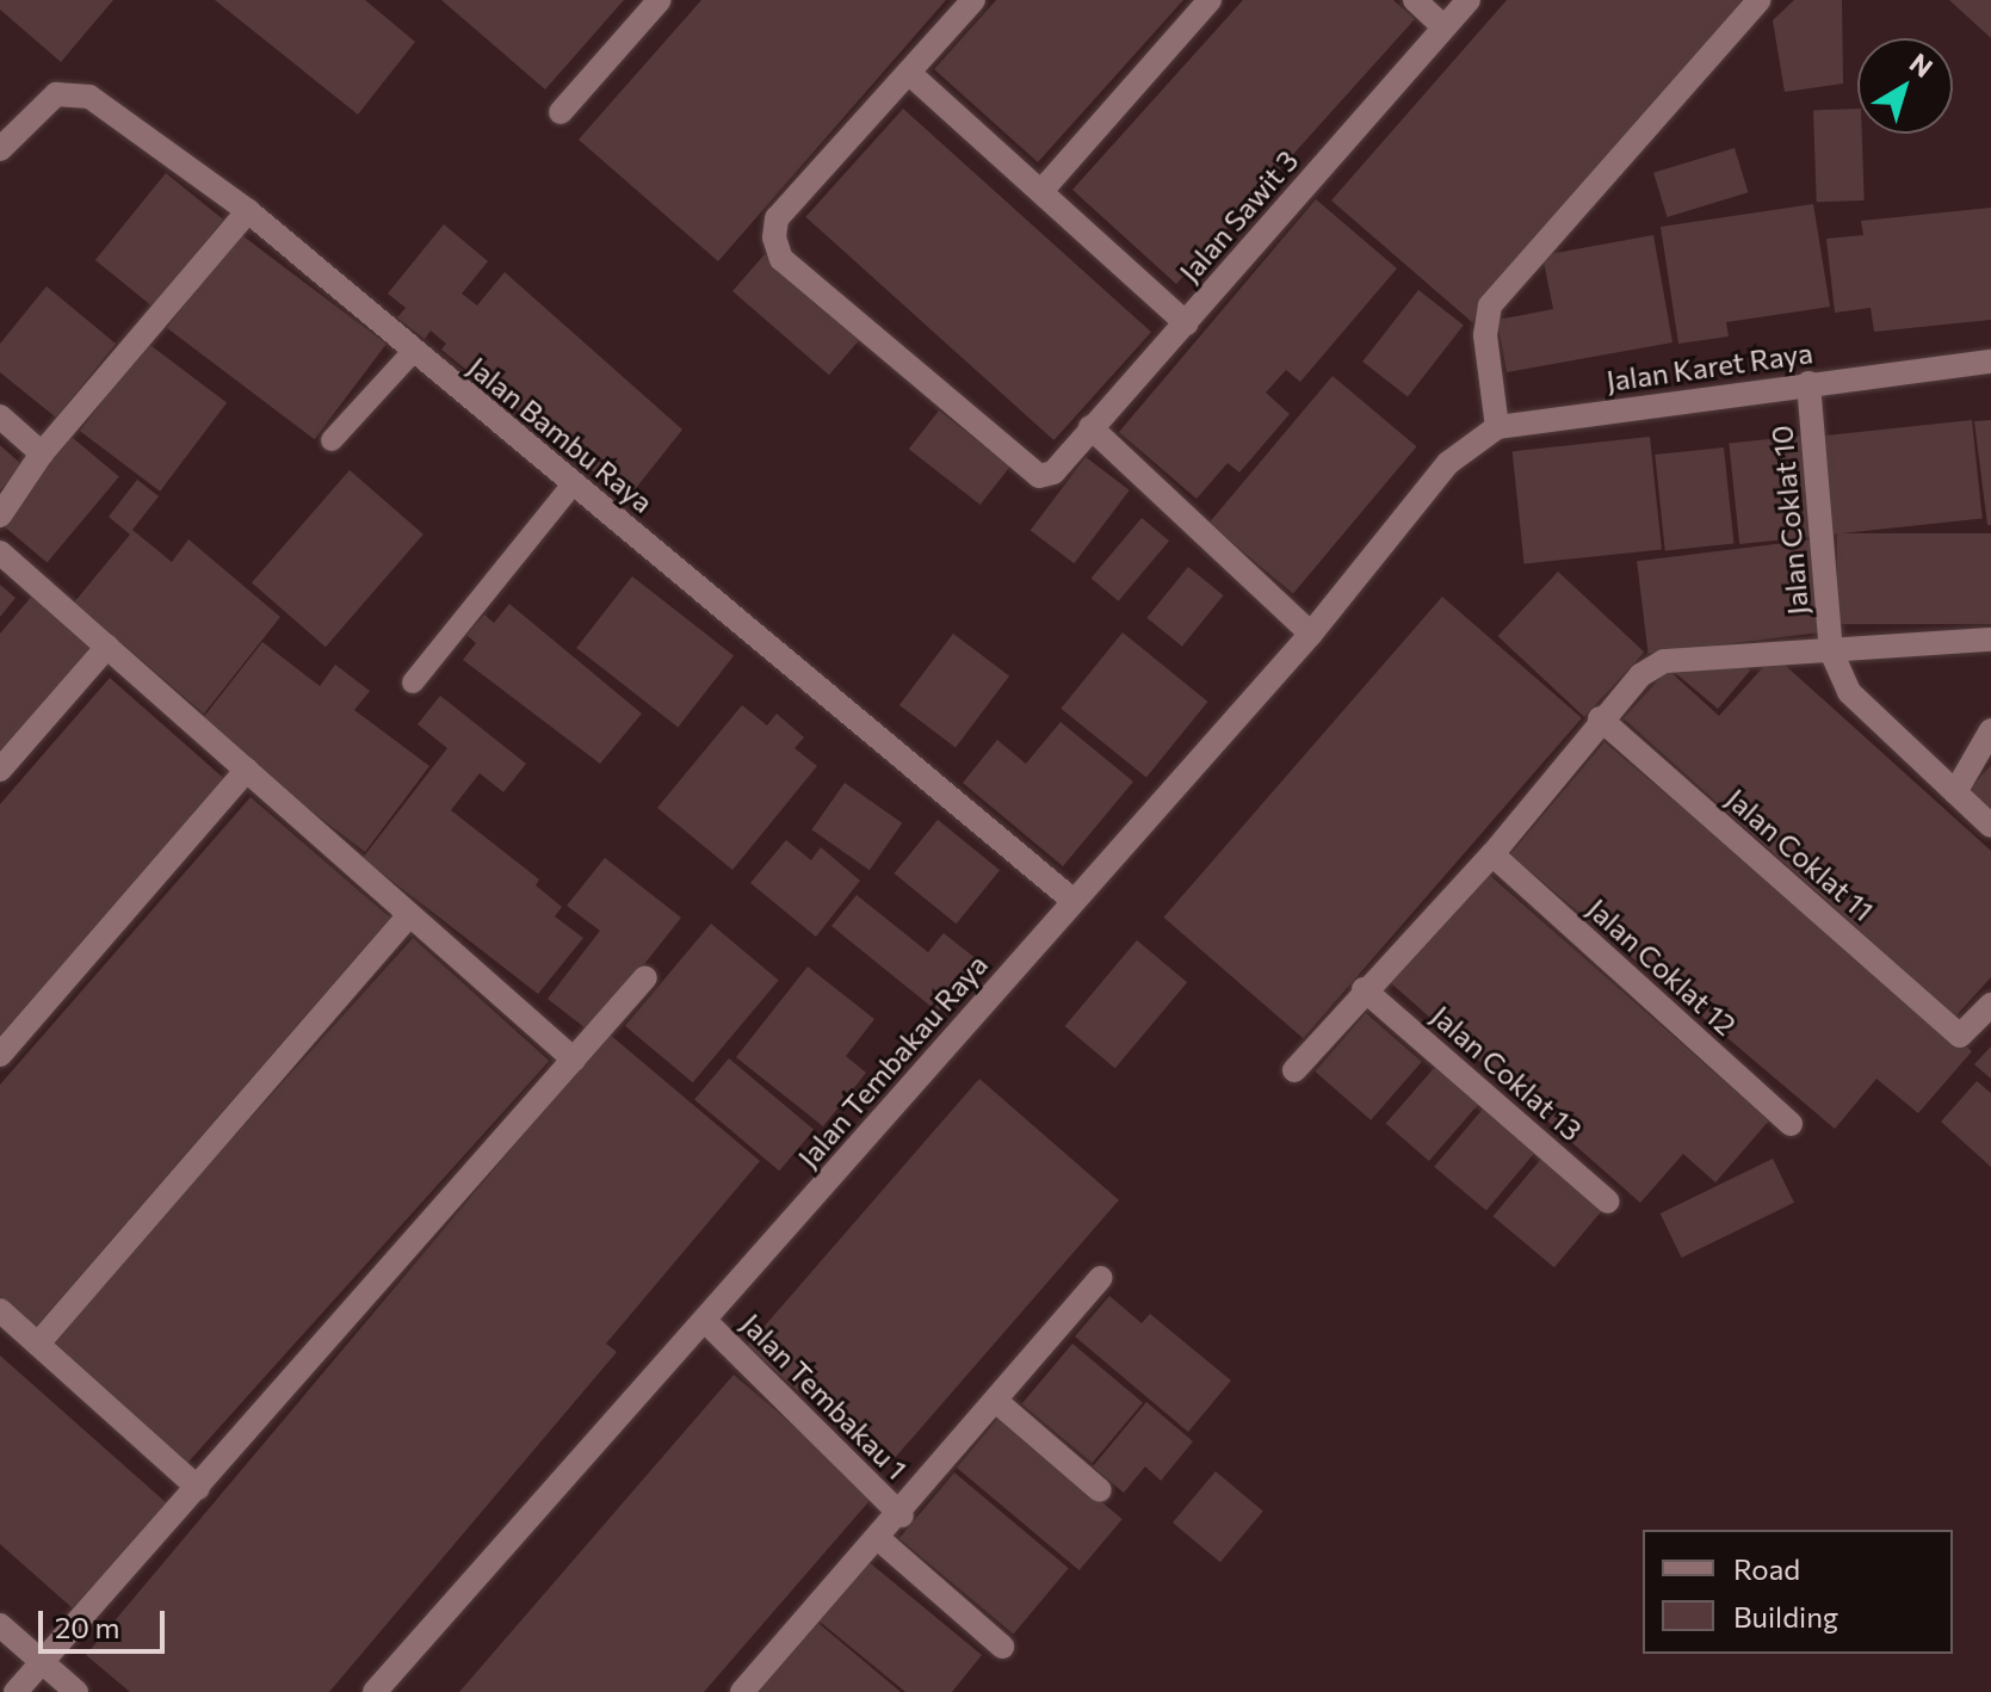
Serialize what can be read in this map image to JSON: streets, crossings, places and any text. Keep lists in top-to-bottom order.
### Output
{
  "streets": {
    "street": [
      "Jalan Sawit 3",
      "Jalan Karet Raya",
      "Jalan Bambu Raya",
      "Jalan Coklat 10",
      "Jalan Coklat 11",
      "Jalan Coklat 12",
      "Jalan Tembakau Raya",
      "Jalan Coklat 13",
      "Jalan Tembakau 1"
    ]
  },
  "crossings": [
    ["Jalan Karet Raya", "Jalan Coklat 10"],
    ["Jalan Karet Raya", "Jalan Tembakau Raya"],
    ["Jalan Bambu Raya", "Jalan Tembakau Raya"],
    ["Jalan Tembakau Raya", "Jalan Tembakau 1"]
  ],
  "legend": ["Road", "Building"],
  "scale_bar": "20 m",
  "north": "top right"
}
